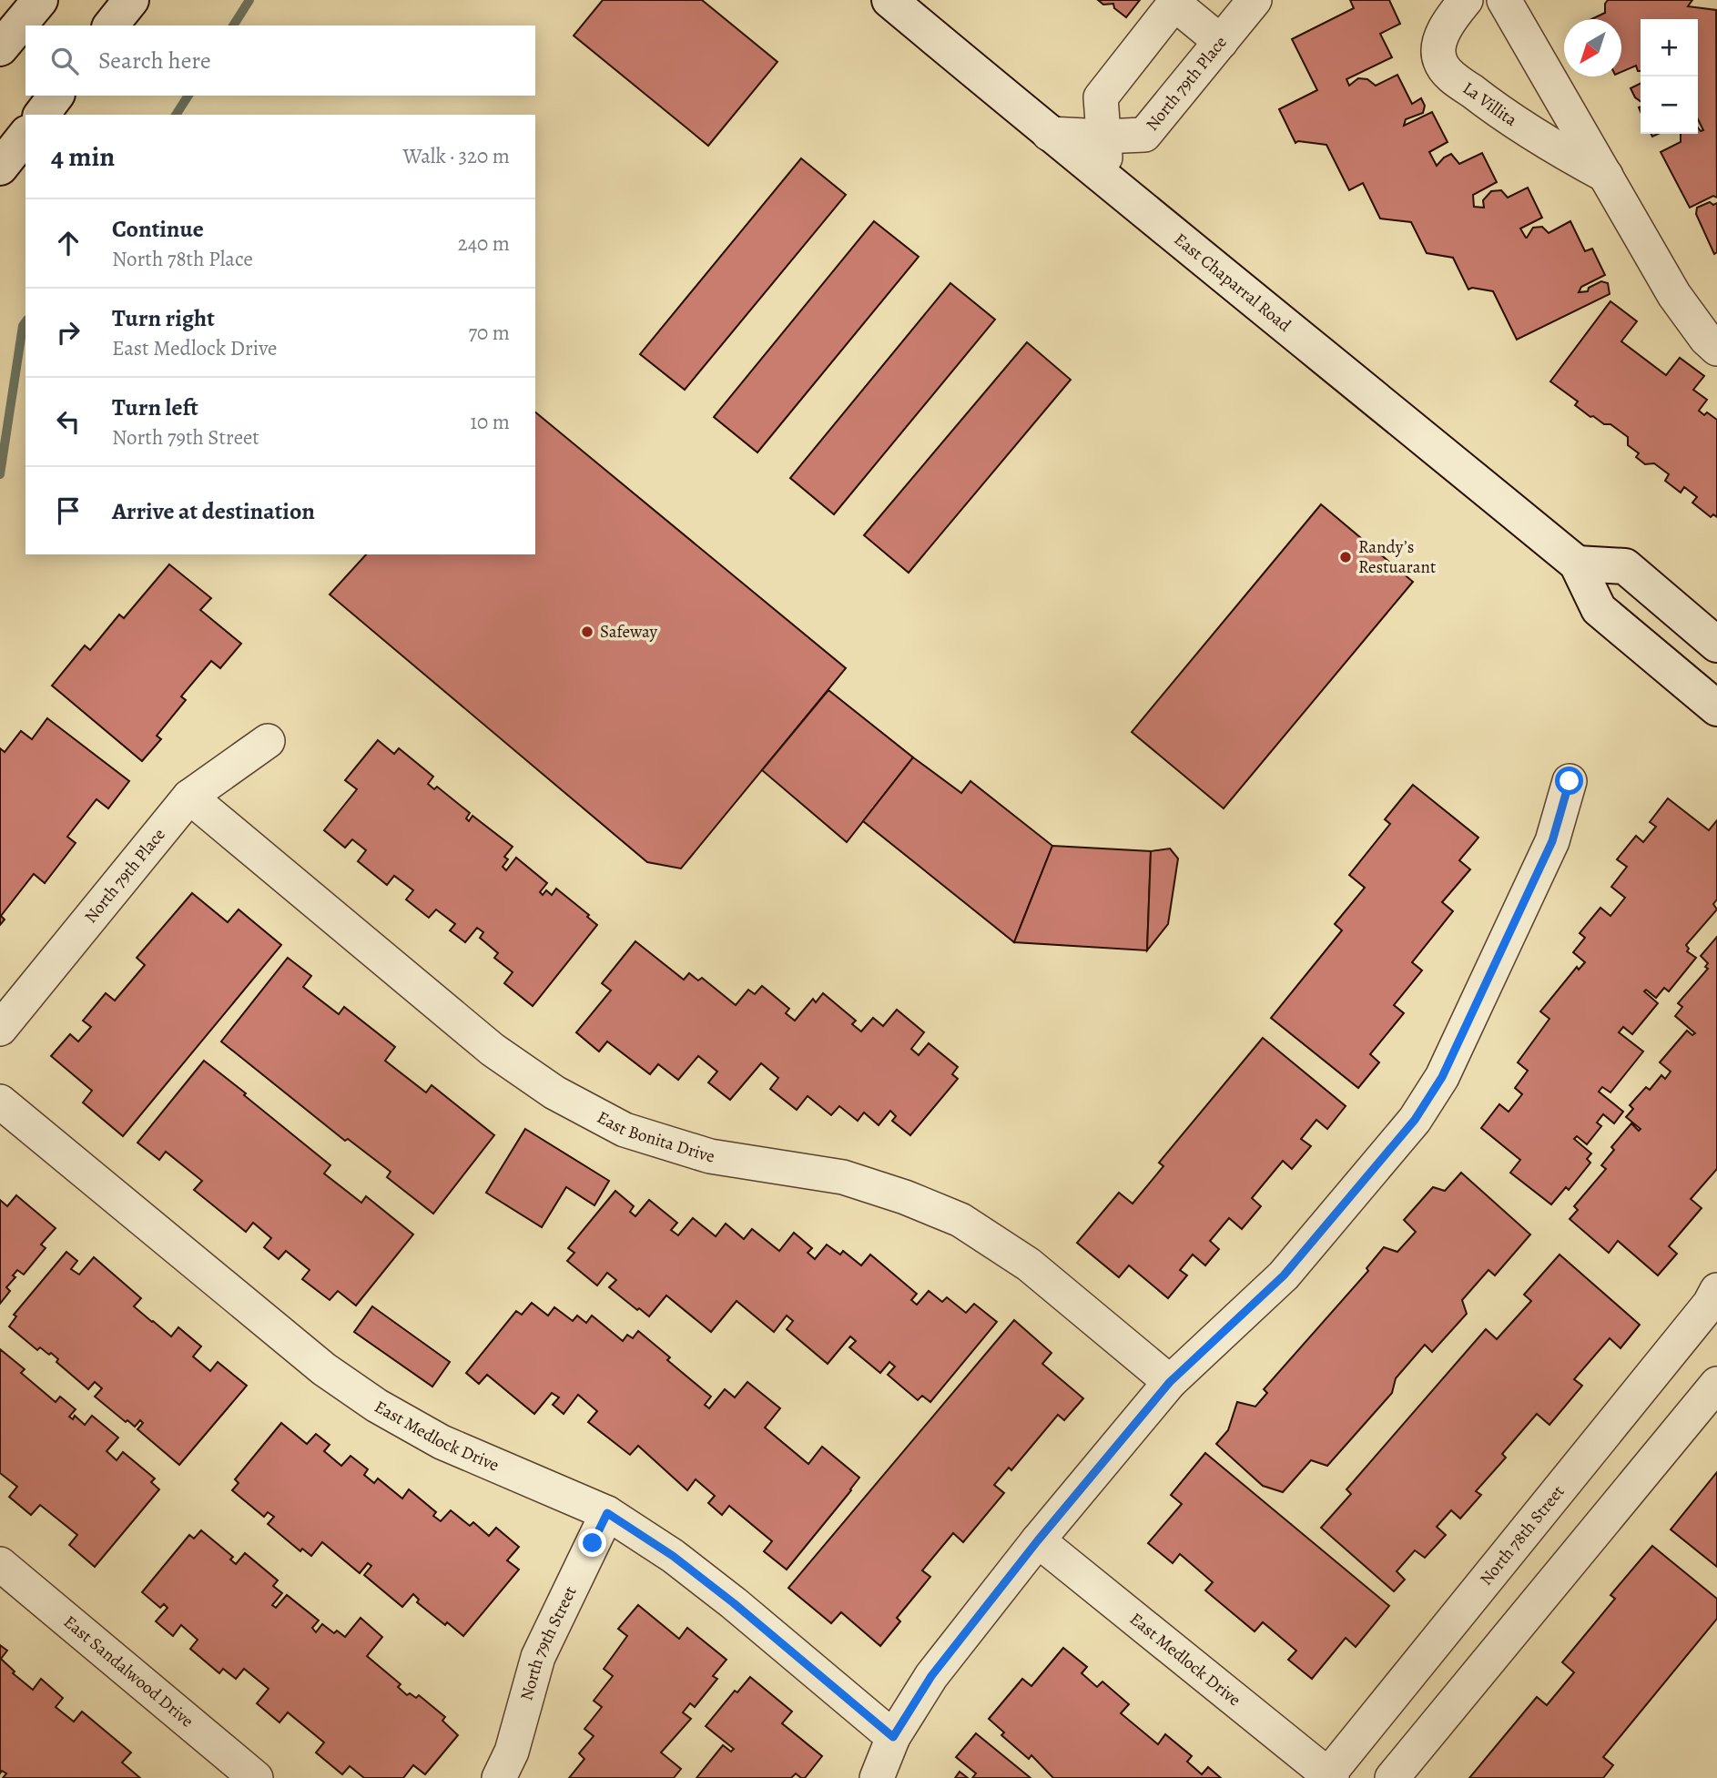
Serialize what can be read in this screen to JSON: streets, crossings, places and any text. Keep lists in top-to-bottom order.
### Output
{
  "streets": {
    "main road": ["East Chaparral Road"],
    "street": [
      "North 79th Place",
      "La Villita",
      "East Bonita Drive",
      "East Medlock Drive",
      "North 78th Street",
      "North 79th Street",
      "East Sandalwood Drive"
    ]
  },
  "crossings": [
    ["North 79th Place", "East Chaparral Road"],
    ["North 79th Place", "East Bonita Drive"],
    ["East Medlock Drive", "North 78th Street"],
    ["East Medlock Drive", "North 79th Street"]
  ],
  "places": ["Randy’s Restuarant", "Safeway"],
  "north": "bottom left",
  "page": {
    "map_buttons": ["+", "−"],
    "search": "Search here",
    "heading": ["4 min", "Walk · 320 m"],
    "list": [
      ["Continue", "North 78th Place", "240 m"],
      ["Turn right", "East Medlock Drive", "70 m"],
      ["Turn left", "North 79th Street", "10 m"],
      "Arrive at destination"
    ]
  }
}
